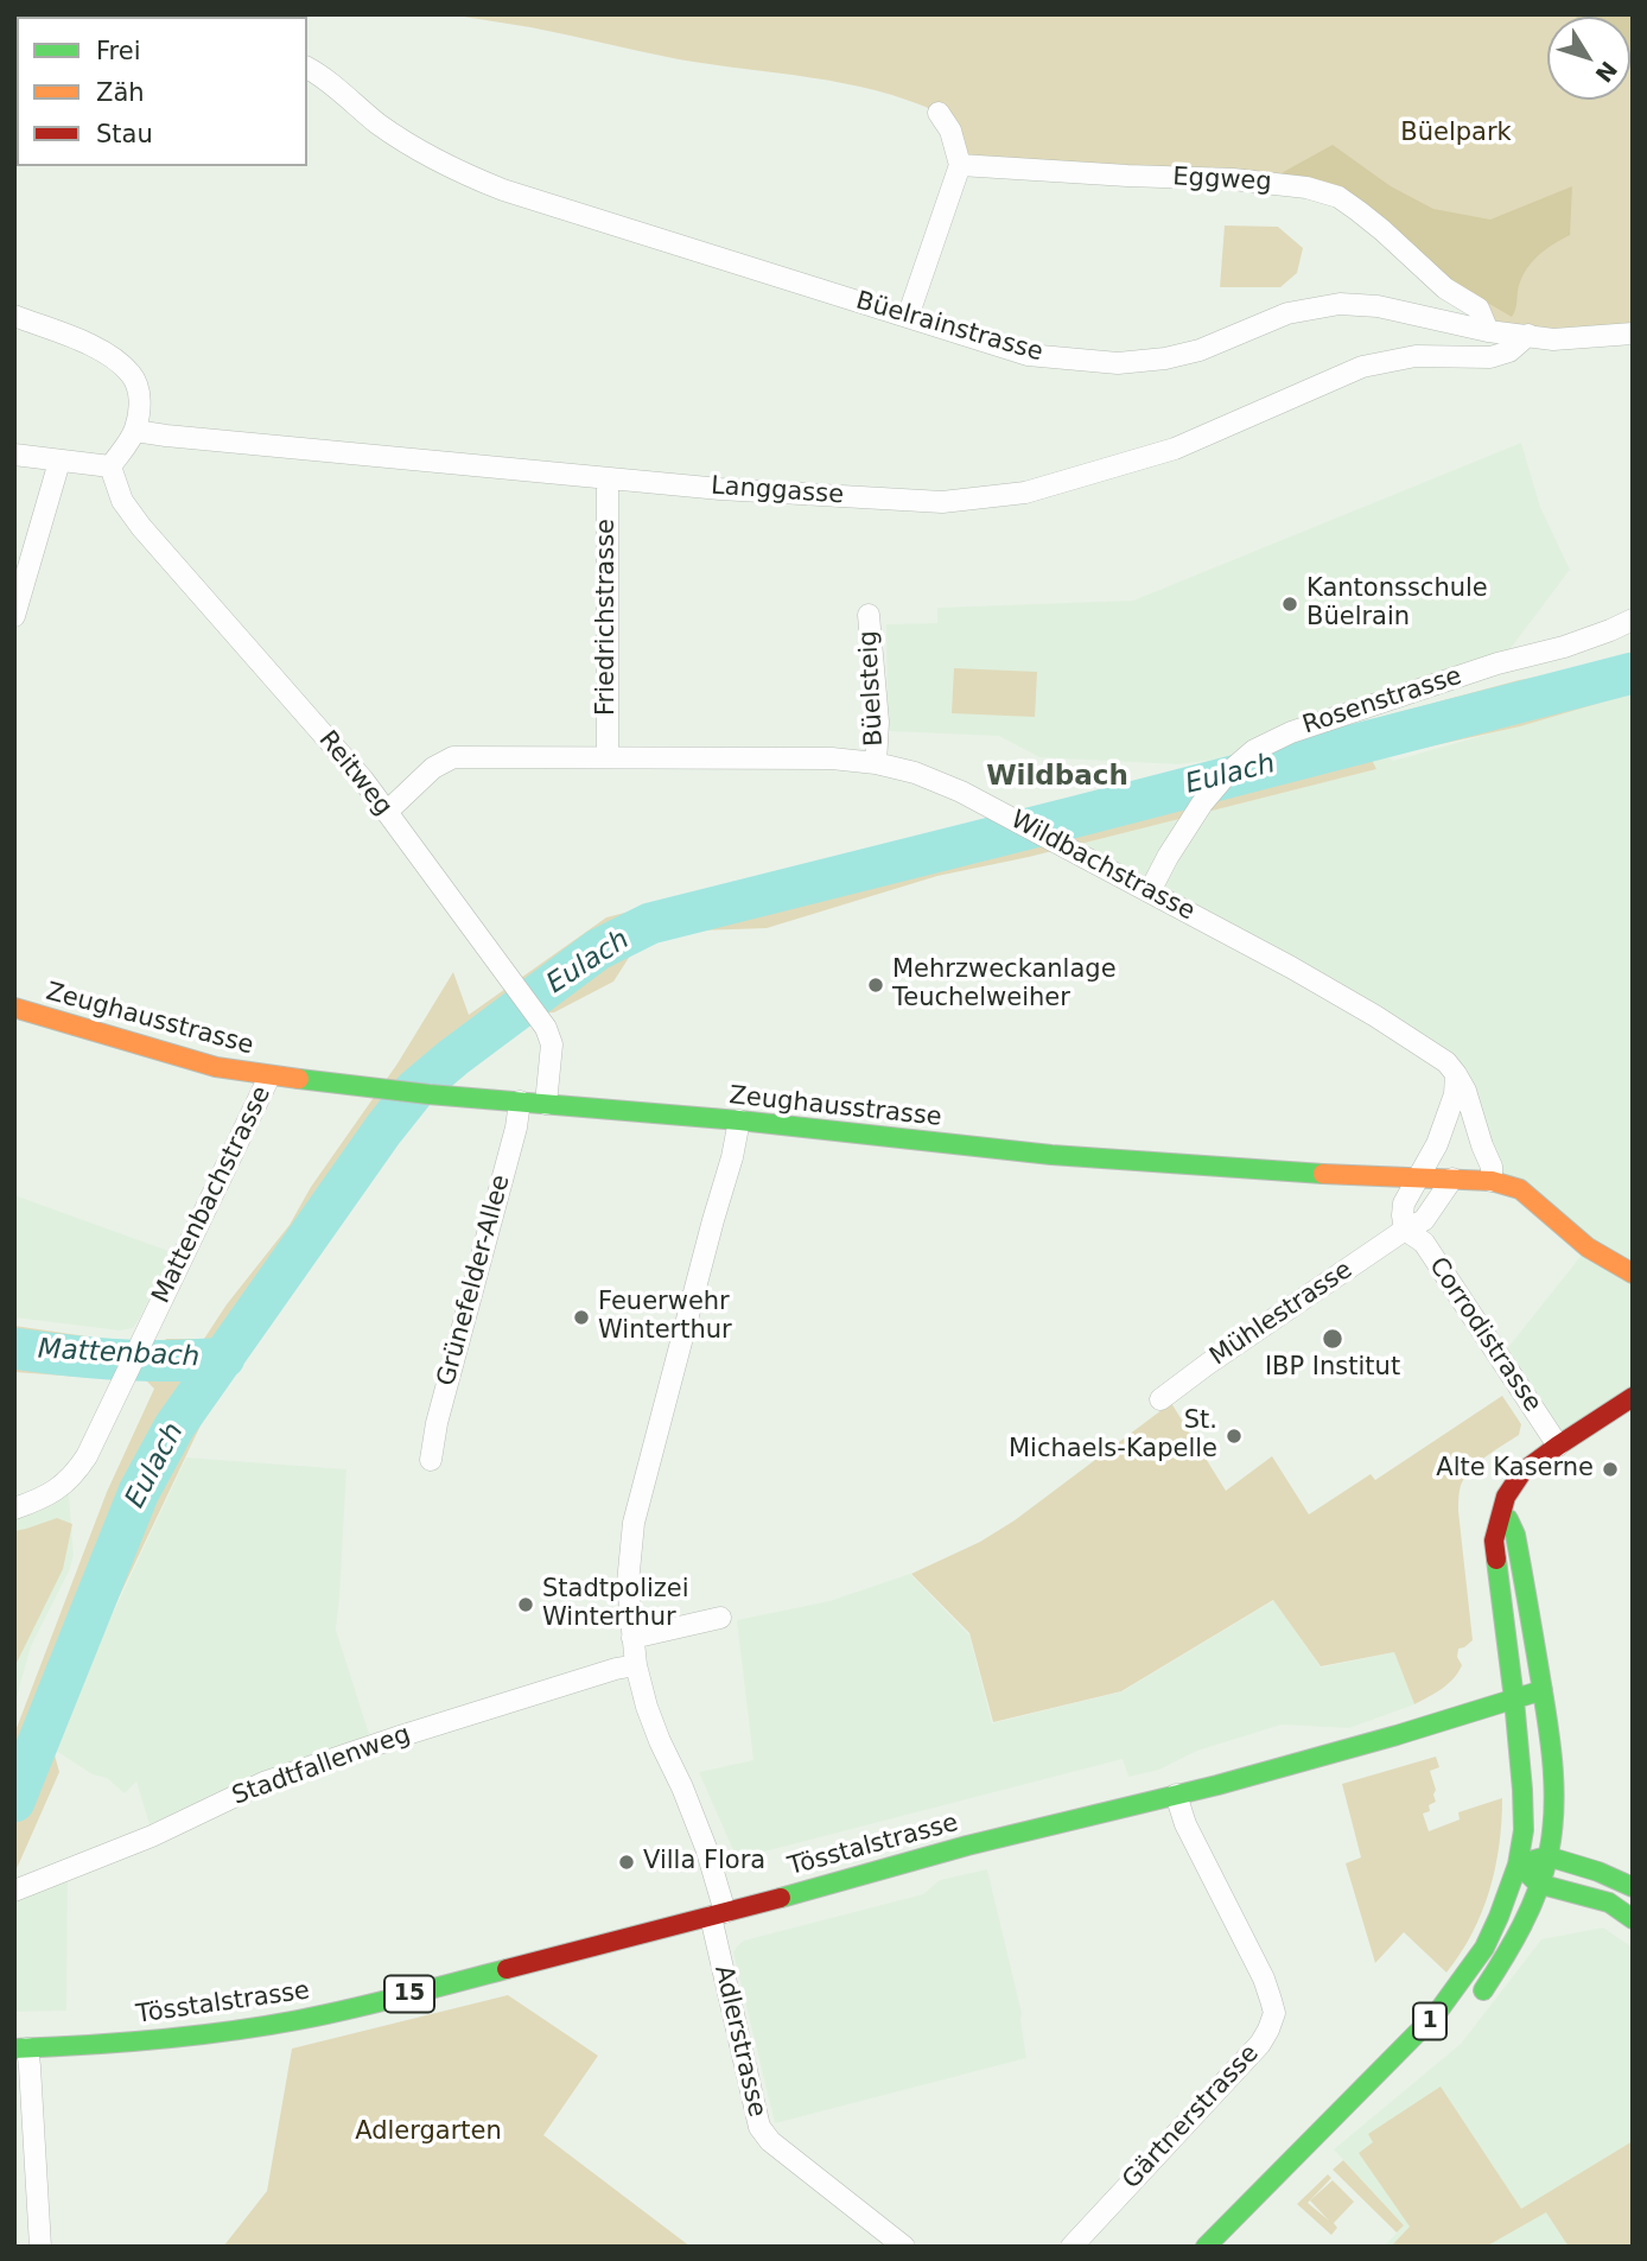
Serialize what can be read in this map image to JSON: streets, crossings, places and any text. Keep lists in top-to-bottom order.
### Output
{
  "streets": {
    "main road": [
      "Zeughausstrasse",
      "Tösstalstrasse",
      "15",
      "1"
    ],
    "street": [
      "Eggweg",
      "Büelrainstrasse",
      "Langgasse",
      "Friedrichstrasse",
      "Büelsteig",
      "Rosenstrasse",
      "Reitweg",
      "Wildbachstrasse",
      "Mattenbachstrasse",
      "Grünefelder-Allee",
      "Mühlestrasse",
      "Corrodistrasse",
      "Stadtfallenweg",
      "Adlerstrasse",
      "Gärtnerstrasse"
    ]
  },
  "crossings": [
    ["Eggweg", "Büelrainstrasse"],
    ["Büelrainstrasse", "Langgasse"],
    ["Langgasse", "Friedrichstrasse"],
    ["Friedrichstrasse", "Wildbachstrasse"],
    ["Büelsteig", "Wildbachstrasse"],
    ["Rosenstrasse", "Wildbachstrasse"],
    ["Reitweg", "Wildbachstrasse"],
    ["Reitweg", "Zeughausstrasse"],
    ["Wildbachstrasse", "Zeughausstrasse"],
    ["Zeughausstrasse", "Mattenbachstrasse"],
    ["Zeughausstrasse", "Grünefelder-Allee"],
    ["Zeughausstrasse", "Mühlestrasse"],
    ["Zeughausstrasse", "Adlerstrasse"],
    ["Mühlestrasse", "Corrodistrasse"],
    ["Corrodistrasse", "1"],
    ["Stadtfallenweg", "Adlerstrasse"],
    ["Tösstalstrasse", "1"],
    ["Tösstalstrasse", "Adlerstrasse"],
    ["Tösstalstrasse", "Gärtnerstrasse"]
  ],
  "districts": ["Wildbach"],
  "water": ["Eulach", "Mattenbach"],
  "parks": ["Büelpark", "Adlergarten"],
  "places": [
    "Kantonsschule Büelrain",
    "Mehrzweckanlage Teuchelweiher",
    "Feuerwehr Winterthur",
    "IBP Institut",
    "St. Michaels-Kapelle",
    "Alte Kaserne",
    "Stadtpolizei Winterthur",
    "Villa Flora"
  ],
  "legend": ["Frei", "Zäh", "Stau"],
  "north": "bottom right"
}
